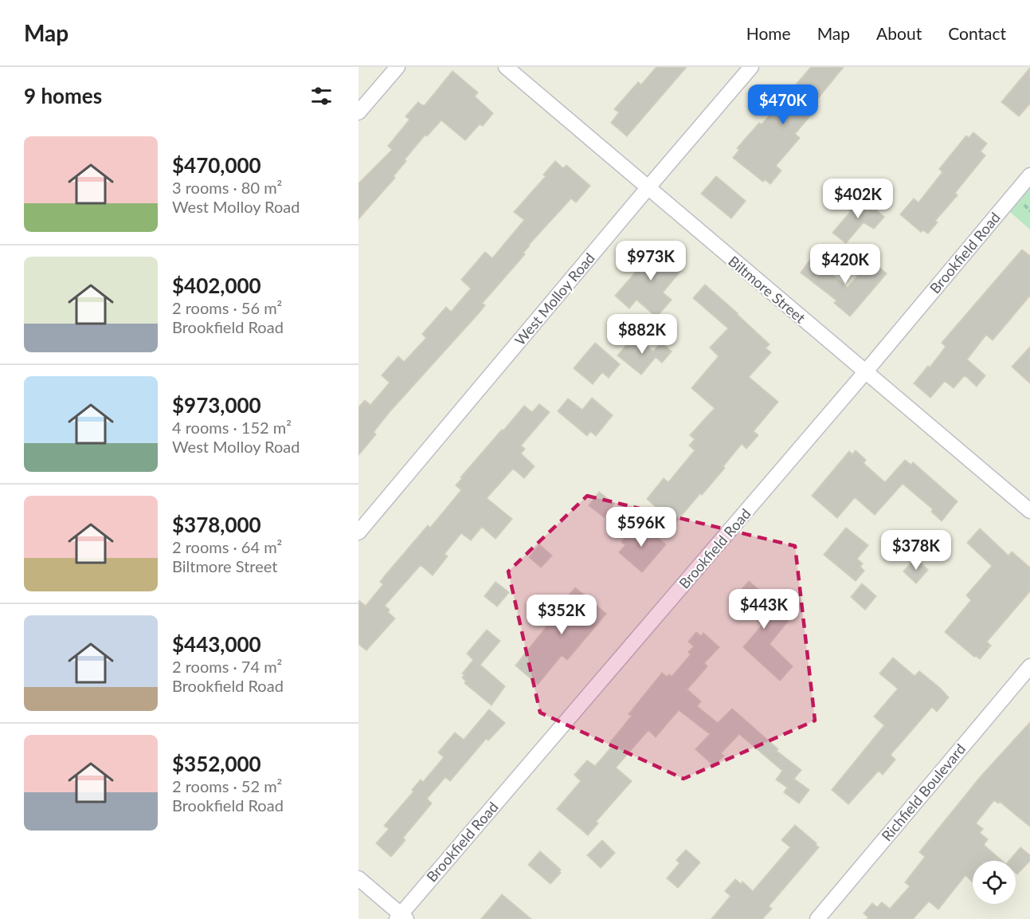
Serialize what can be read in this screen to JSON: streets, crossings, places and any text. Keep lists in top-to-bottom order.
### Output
{
  "streets": {
    "street": [
      "Brookfield Road",
      "Biltmore Street",
      "West Molloy Road",
      "Richfield Boulevard"
    ]
  },
  "crossings": [
    ["Brookfield Road", "Biltmore Street"],
    ["Biltmore Street", "West Molloy Road"]
  ],
  "page": {
    "header": "Map",
    "nav": [
      "Home",
      "Map",
      "About",
      "Contact"
    ],
    "heading": "9 homes",
    "price": [
      "$470K",
      "$402K",
      "$973K",
      "$420K",
      "$882K",
      "$596K",
      "$378K",
      "$443K",
      "$352K"
    ],
    "list": [
      {
        "name": "$470,000",
        "note": "3 rooms · 80 m² · West Molloy Road"
      },
      {
        "name": "$402,000",
        "note": "2 rooms · 56 m² · Brookfield Road"
      },
      {
        "name": "$973,000",
        "note": "4 rooms · 152 m² · West Molloy Road"
      },
      {
        "name": "$378,000",
        "note": "2 rooms · 64 m² · Biltmore Street"
      },
      {
        "name": "$443,000",
        "note": "2 rooms · 74 m² · Brookfield Road"
      },
      {
        "name": "$352,000",
        "note": "2 rooms · 52 m² · Brookfield Road"
      }
    ]
  }
}
